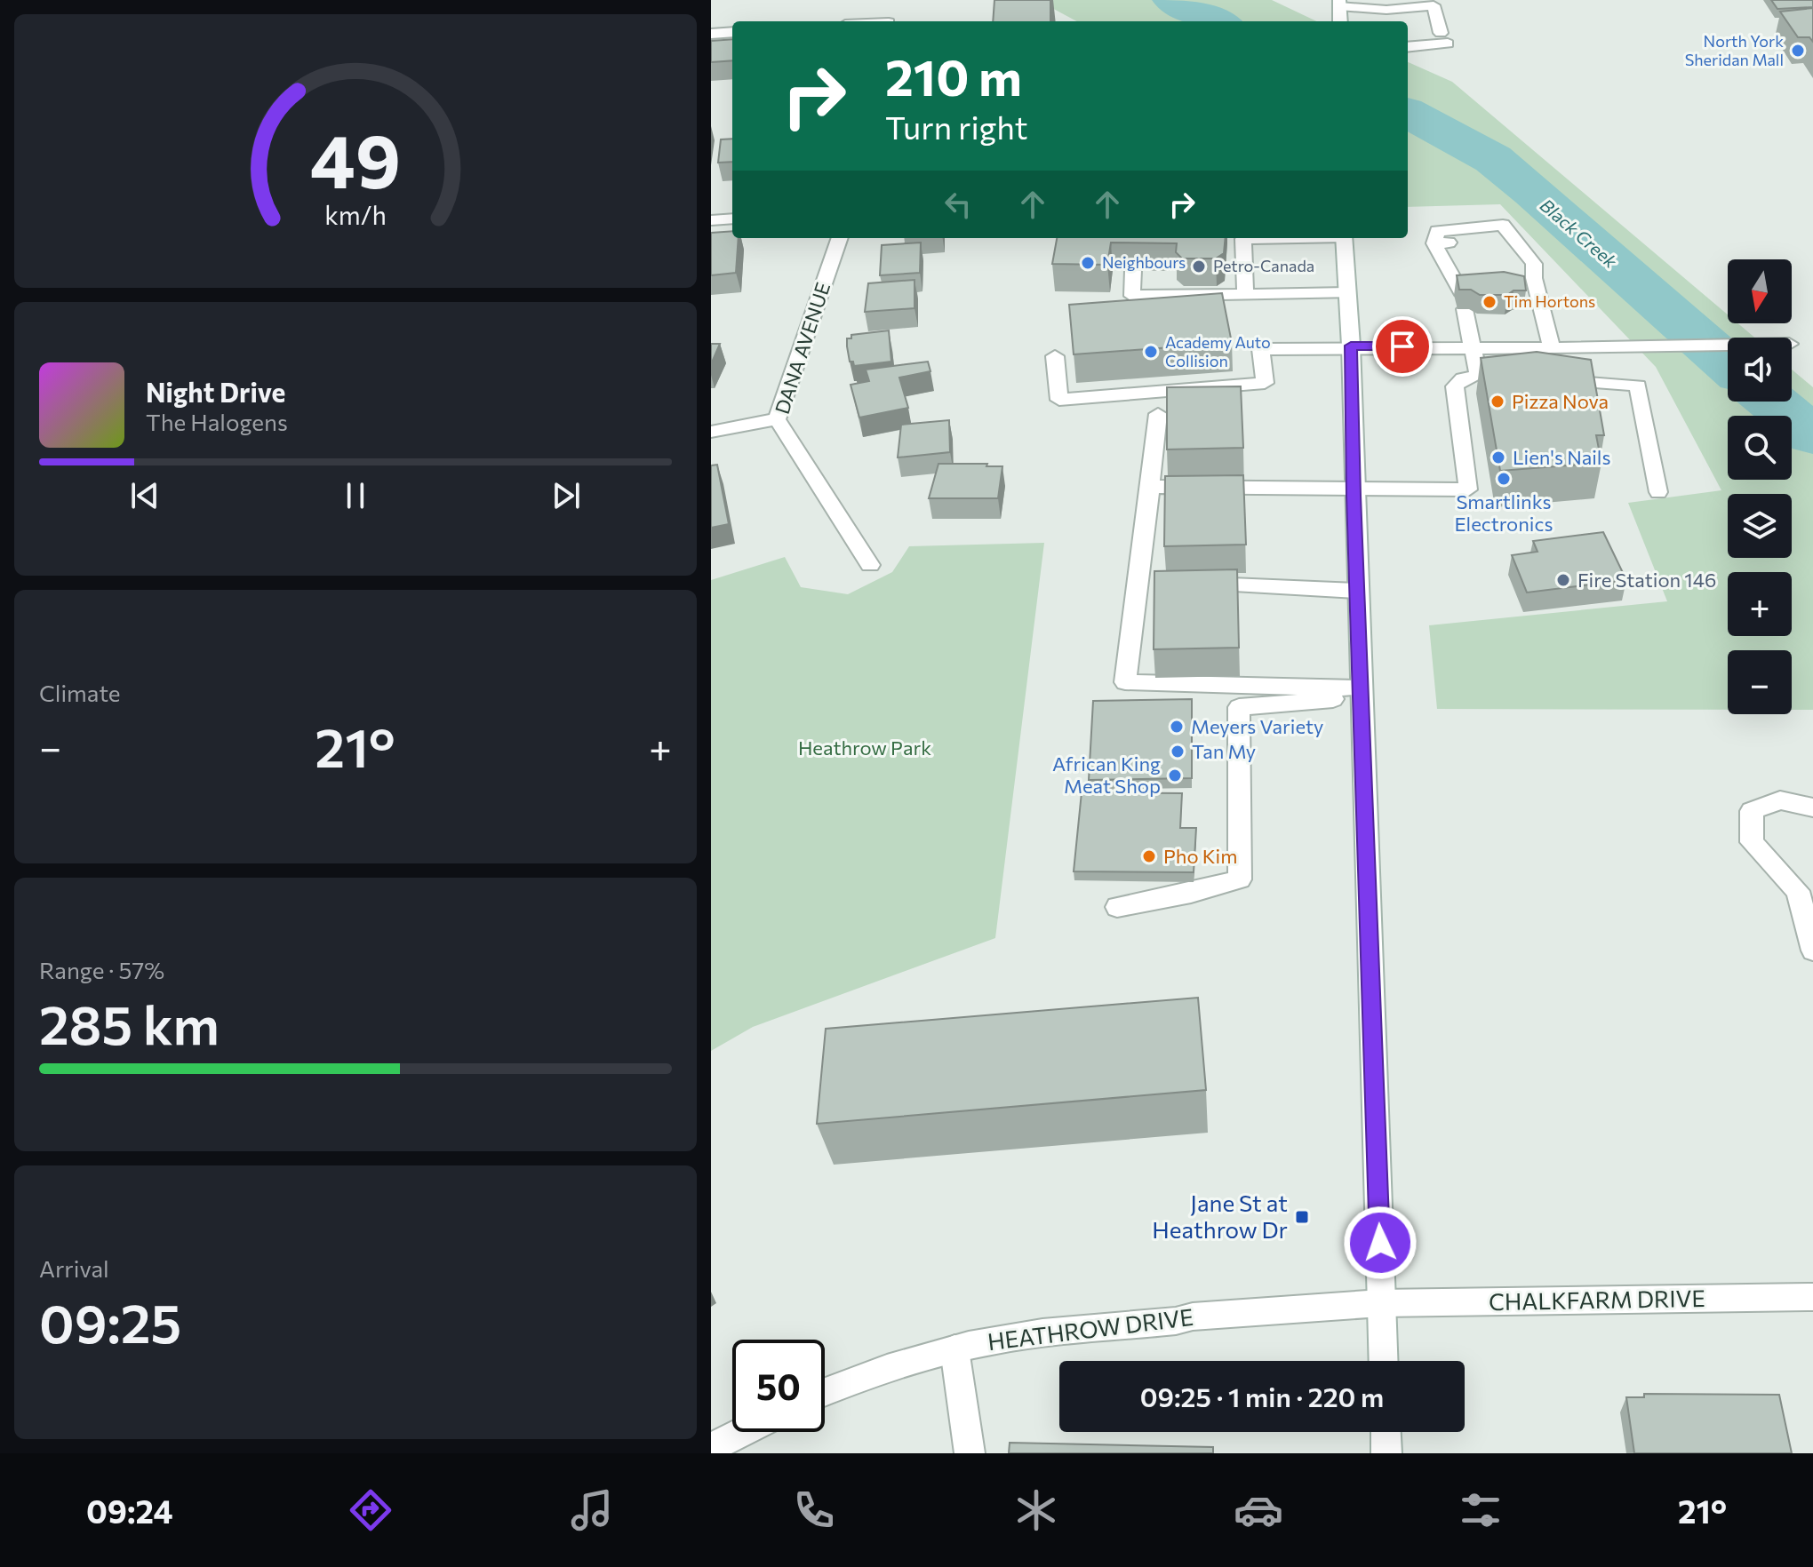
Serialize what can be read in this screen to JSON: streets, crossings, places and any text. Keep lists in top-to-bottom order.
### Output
{
  "streets": {
    "street": ["DANA AVENUE", "CHALKFARM DRIVE", "HEATHROW DRIVE"]
  },
  "crossings": [
    ["CHALKFARM DRIVE", "HEATHROW DRIVE"]
  ],
  "water": ["Black Creek"],
  "parks": ["Heathrow Park"],
  "places": {
    "other": [
      "North York Sheridan Mall",
      "Neighbours",
      "Petro-Canada",
      "Tim Hortons",
      "Academy Auto Collision",
      "Pizza Nova",
      "Lien's Nails",
      "Smartlinks Electronics",
      "Fire Station 146",
      "Meyers Variety",
      "Tan My",
      "African King Meat Shop",
      "Pho Kim"
    ],
    "transit": ["Jane St at Heathrow Dr"]
  },
  "north": "bottom",
  "page": {
    "turn": ["210 m", "Turn right"],
    "map_buttons": ["+", "−"],
    "song": ["Night Drive", "The Halogens"],
    "tile": [
      "Climate",
      ["Range · 57%", "285 km"],
      ["Arrival", "09:25"]
    ],
    "heat": ["−", "21°", "+"],
    "limit": "50",
    "trip": "09:25 · 1 min · 220 m",
    "tabs": ["09:24", "21°"],
    "gauge": ["49", "km/h"]
  }
}
